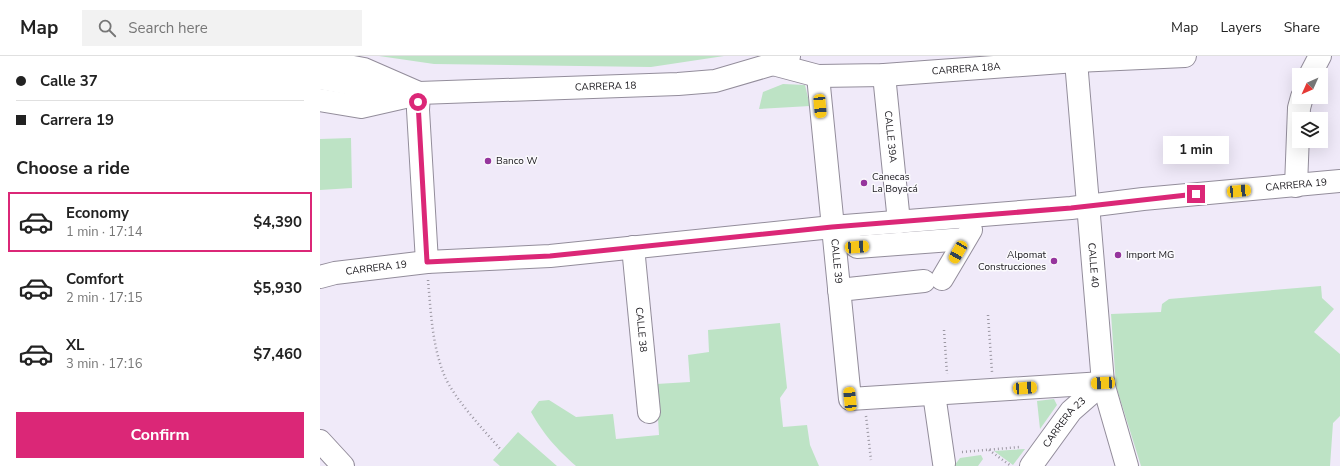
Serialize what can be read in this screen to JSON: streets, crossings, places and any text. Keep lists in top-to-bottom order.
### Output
{
  "streets": {
    "street": [
      "CARRERA 18A",
      "CARRERA 18",
      "CALLE 39A",
      "CARRERA 19",
      "CALLE 39",
      "CALLE 40",
      "CALLE 38",
      "CARRERA 23"
    ]
  },
  "crossings": [
    ["CARRERA 18A", "CARRERA 18"],
    ["CARRERA 18A", "CALLE 39A"],
    ["CARRERA 18A", "CALLE 39"],
    ["CARRERA 18A", "CALLE 40"],
    ["CALLE 39A", "CARRERA 19"],
    ["CARRERA 19", "CALLE 39"],
    ["CARRERA 19", "CALLE 40"],
    ["CARRERA 19", "CALLE 38"],
    ["CALLE 40", "CARRERA 23"]
  ],
  "places": [
    "Banco W",
    "Canecas La Boyacá",
    "Import MG",
    "Alpomat Construcciones"
  ],
  "north": "bottom left",
  "page": {
    "header": "Map",
    "search": "Search here",
    "nav": ["Map", "Layers", "Share"],
    "banner": ["Calle 37", "Carrera 19"],
    "bubble": "1 min",
    "heading": "Choose a ride",
    "list": [
      {
        "name": "Economy",
        "note": "1 min · 17:14",
        "value": "$4,390"
      },
      {
        "name": "Comfort",
        "note": "2 min · 17:15",
        "value": "$5,930"
      },
      {
        "name": "XL",
        "note": "3 min · 17:16",
        "value": "$7,460"
      }
    ],
    "buttons": "Confirm"
  }
}
